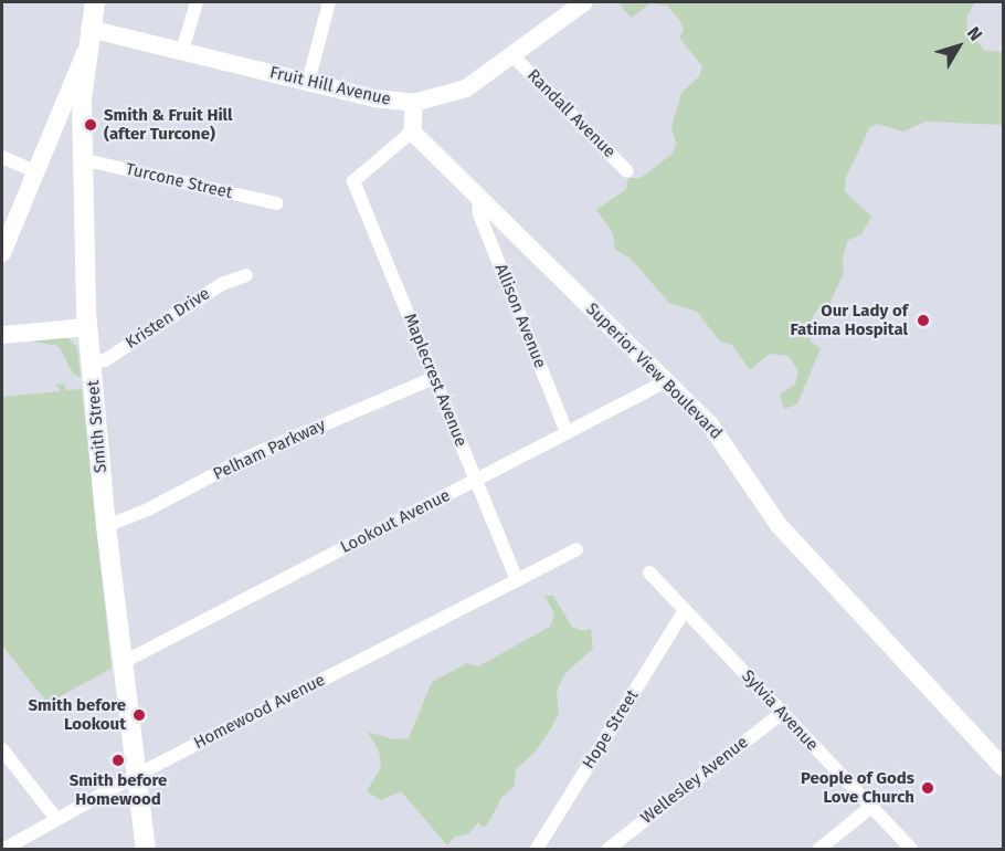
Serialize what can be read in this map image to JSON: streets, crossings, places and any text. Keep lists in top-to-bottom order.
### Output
{
  "streets": {
    "main road": ["Smith Street"],
    "street": [
      "Fruit Hill Avenue",
      "Randall Avenue",
      "Turcone Street",
      "Allison Avenue",
      "Kristen Drive",
      "Superior View Boulevard",
      "Maplecrest Avenue",
      "Pelham Parkway",
      "Lookout Avenue",
      "Sylvia Avenue",
      "Homewood Avenue",
      "Hope Street",
      "Wellesley Avenue"
    ]
  },
  "crossings": [
    ["Fruit Hill Avenue", "Randall Avenue"],
    ["Fruit Hill Avenue", "Smith Street"],
    ["Turcone Street", "Smith Street"],
    ["Allison Avenue", "Superior View Boulevard"],
    ["Allison Avenue", "Lookout Avenue"],
    ["Kristen Drive", "Smith Street"],
    ["Superior View Boulevard", "Maplecrest Avenue"],
    ["Superior View Boulevard", "Lookout Avenue"],
    ["Maplecrest Avenue", "Pelham Parkway"],
    ["Maplecrest Avenue", "Lookout Avenue"],
    ["Maplecrest Avenue", "Homewood Avenue"],
    ["Smith Street", "Pelham Parkway"],
    ["Smith Street", "Lookout Avenue"],
    ["Smith Street", "Homewood Avenue"],
    ["Sylvia Avenue", "Hope Street"],
    ["Sylvia Avenue", "Wellesley Avenue"]
  ],
  "places": [
    "Smith & Fruit Hill (after Turcone)",
    "Our Lady of Fatima Hospital",
    "Smith before Lookout",
    "Smith before Homewood",
    "People of Gods Love Church"
  ],
  "north": "top right"
}
